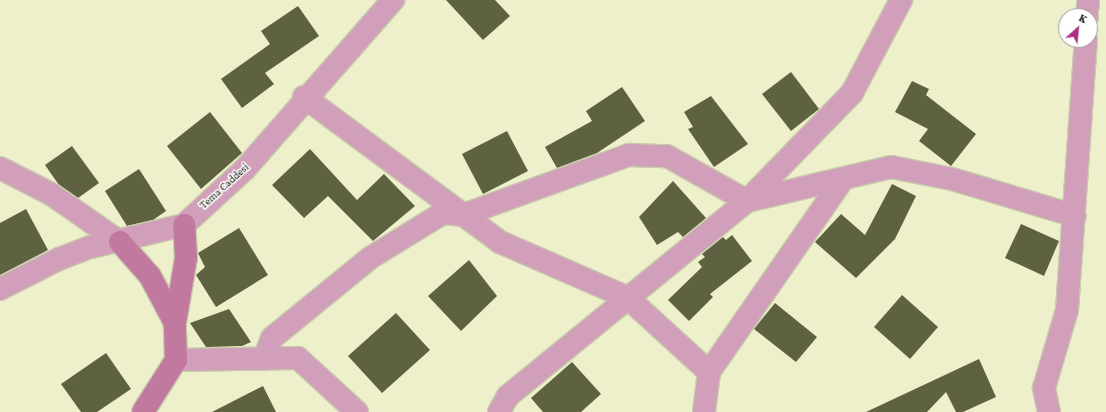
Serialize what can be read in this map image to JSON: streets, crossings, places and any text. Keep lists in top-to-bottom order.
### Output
{
  "streets": {
    "street": ["Tema Caddesi"]
  },
  "north": "top right"
}
